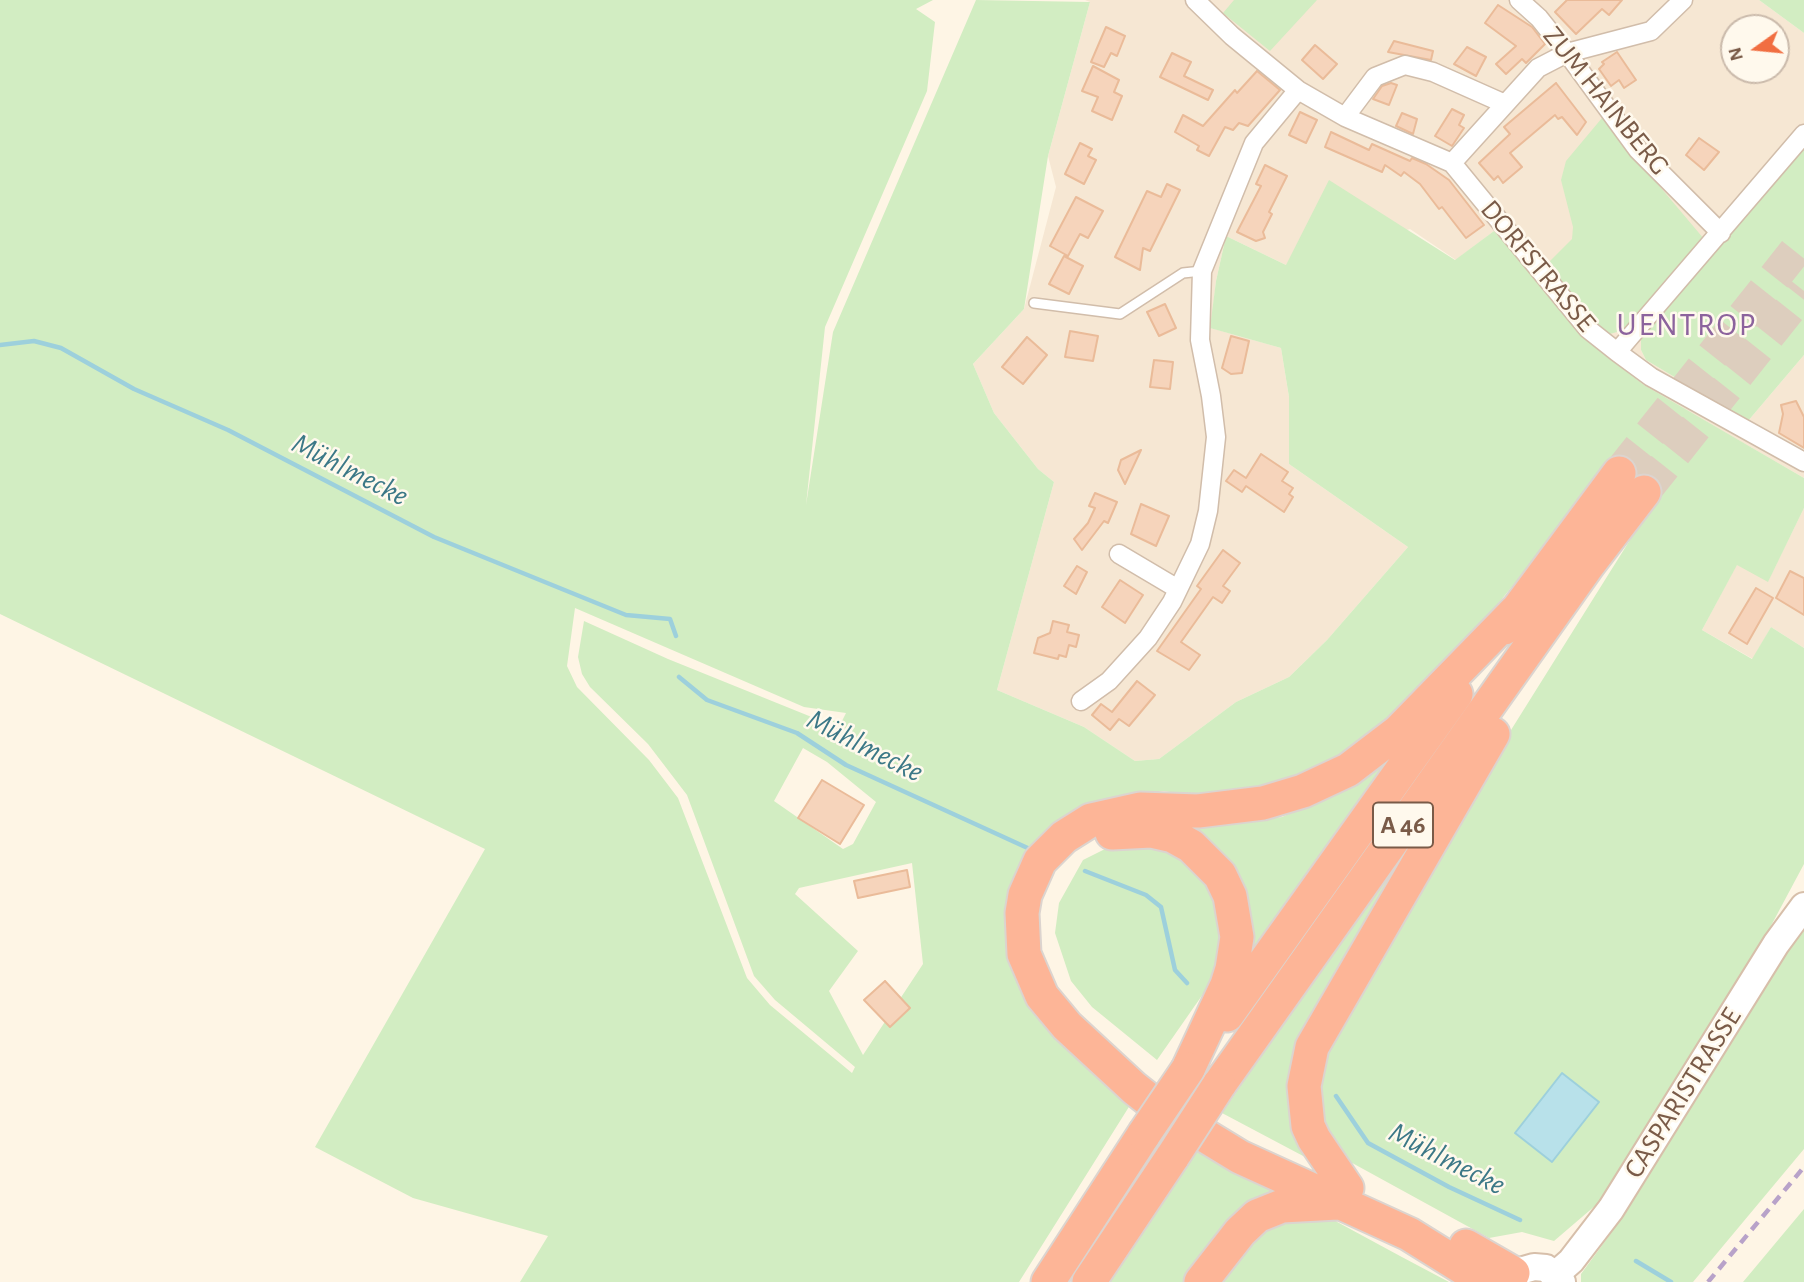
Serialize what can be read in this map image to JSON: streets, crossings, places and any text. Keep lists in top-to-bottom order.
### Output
{
  "streets": {
    "highway": ["A 46"],
    "main road": ["CASPARISTRASSE"],
    "street": ["ZUM HAINBERG", "DORFSTRASSE"]
  },
  "districts": ["UENTROP"],
  "water": ["Mühlmecke"],
  "north": "left"
}
